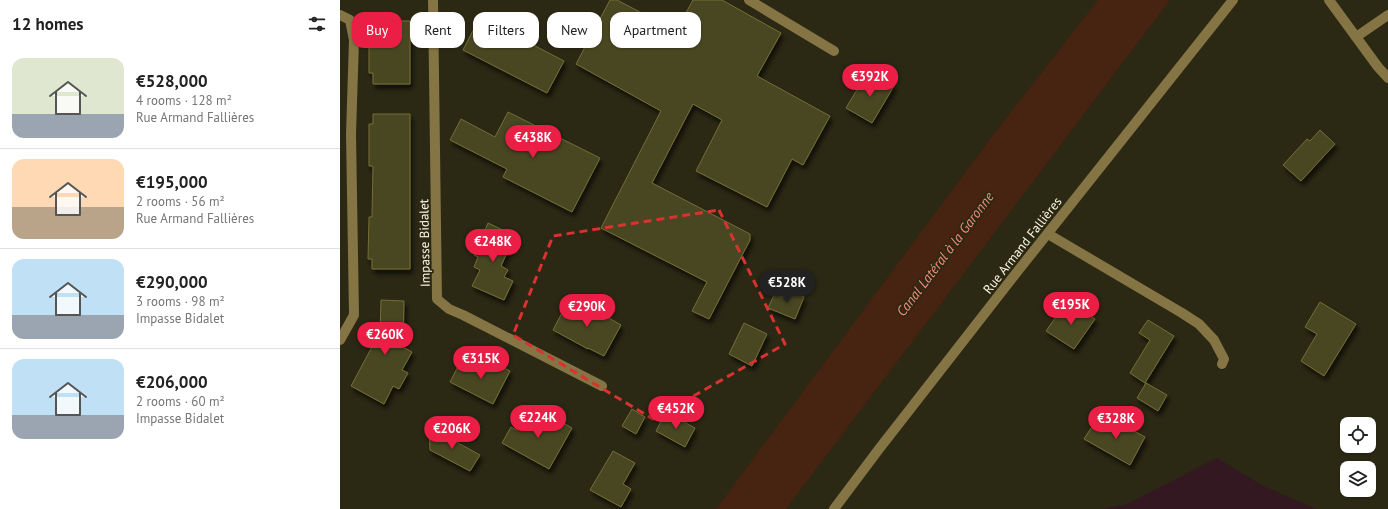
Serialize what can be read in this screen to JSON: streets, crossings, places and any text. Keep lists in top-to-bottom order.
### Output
{
  "streets": {
    "street": ["Impasse Bidalet", "Rue Armand Fallières"]
  },
  "water": ["Canal Latéral à la Garonne"],
  "page": {
    "heading": "12 homes",
    "chip": [
      "Buy",
      "Rent",
      "Filters",
      "New",
      "Apartment"
    ],
    "list": [
      {
        "name": "€528,000",
        "note": "4 rooms · 128 m² · Rue Armand Fallières"
      },
      {
        "name": "€195,000",
        "note": "2 rooms · 56 m² · Rue Armand Fallières"
      },
      {
        "name": "€290,000",
        "note": "3 rooms · 98 m² · Impasse Bidalet"
      },
      {
        "name": "€206,000",
        "note": "2 rooms · 60 m² · Impasse Bidalet"
      }
    ],
    "price": [
      "€392K",
      "€438K",
      "€248K",
      "€528K",
      "€195K",
      "€290K",
      "€260K",
      "€315K",
      "€452K",
      "€224K",
      "€328K",
      "€206K"
    ]
  }
}
